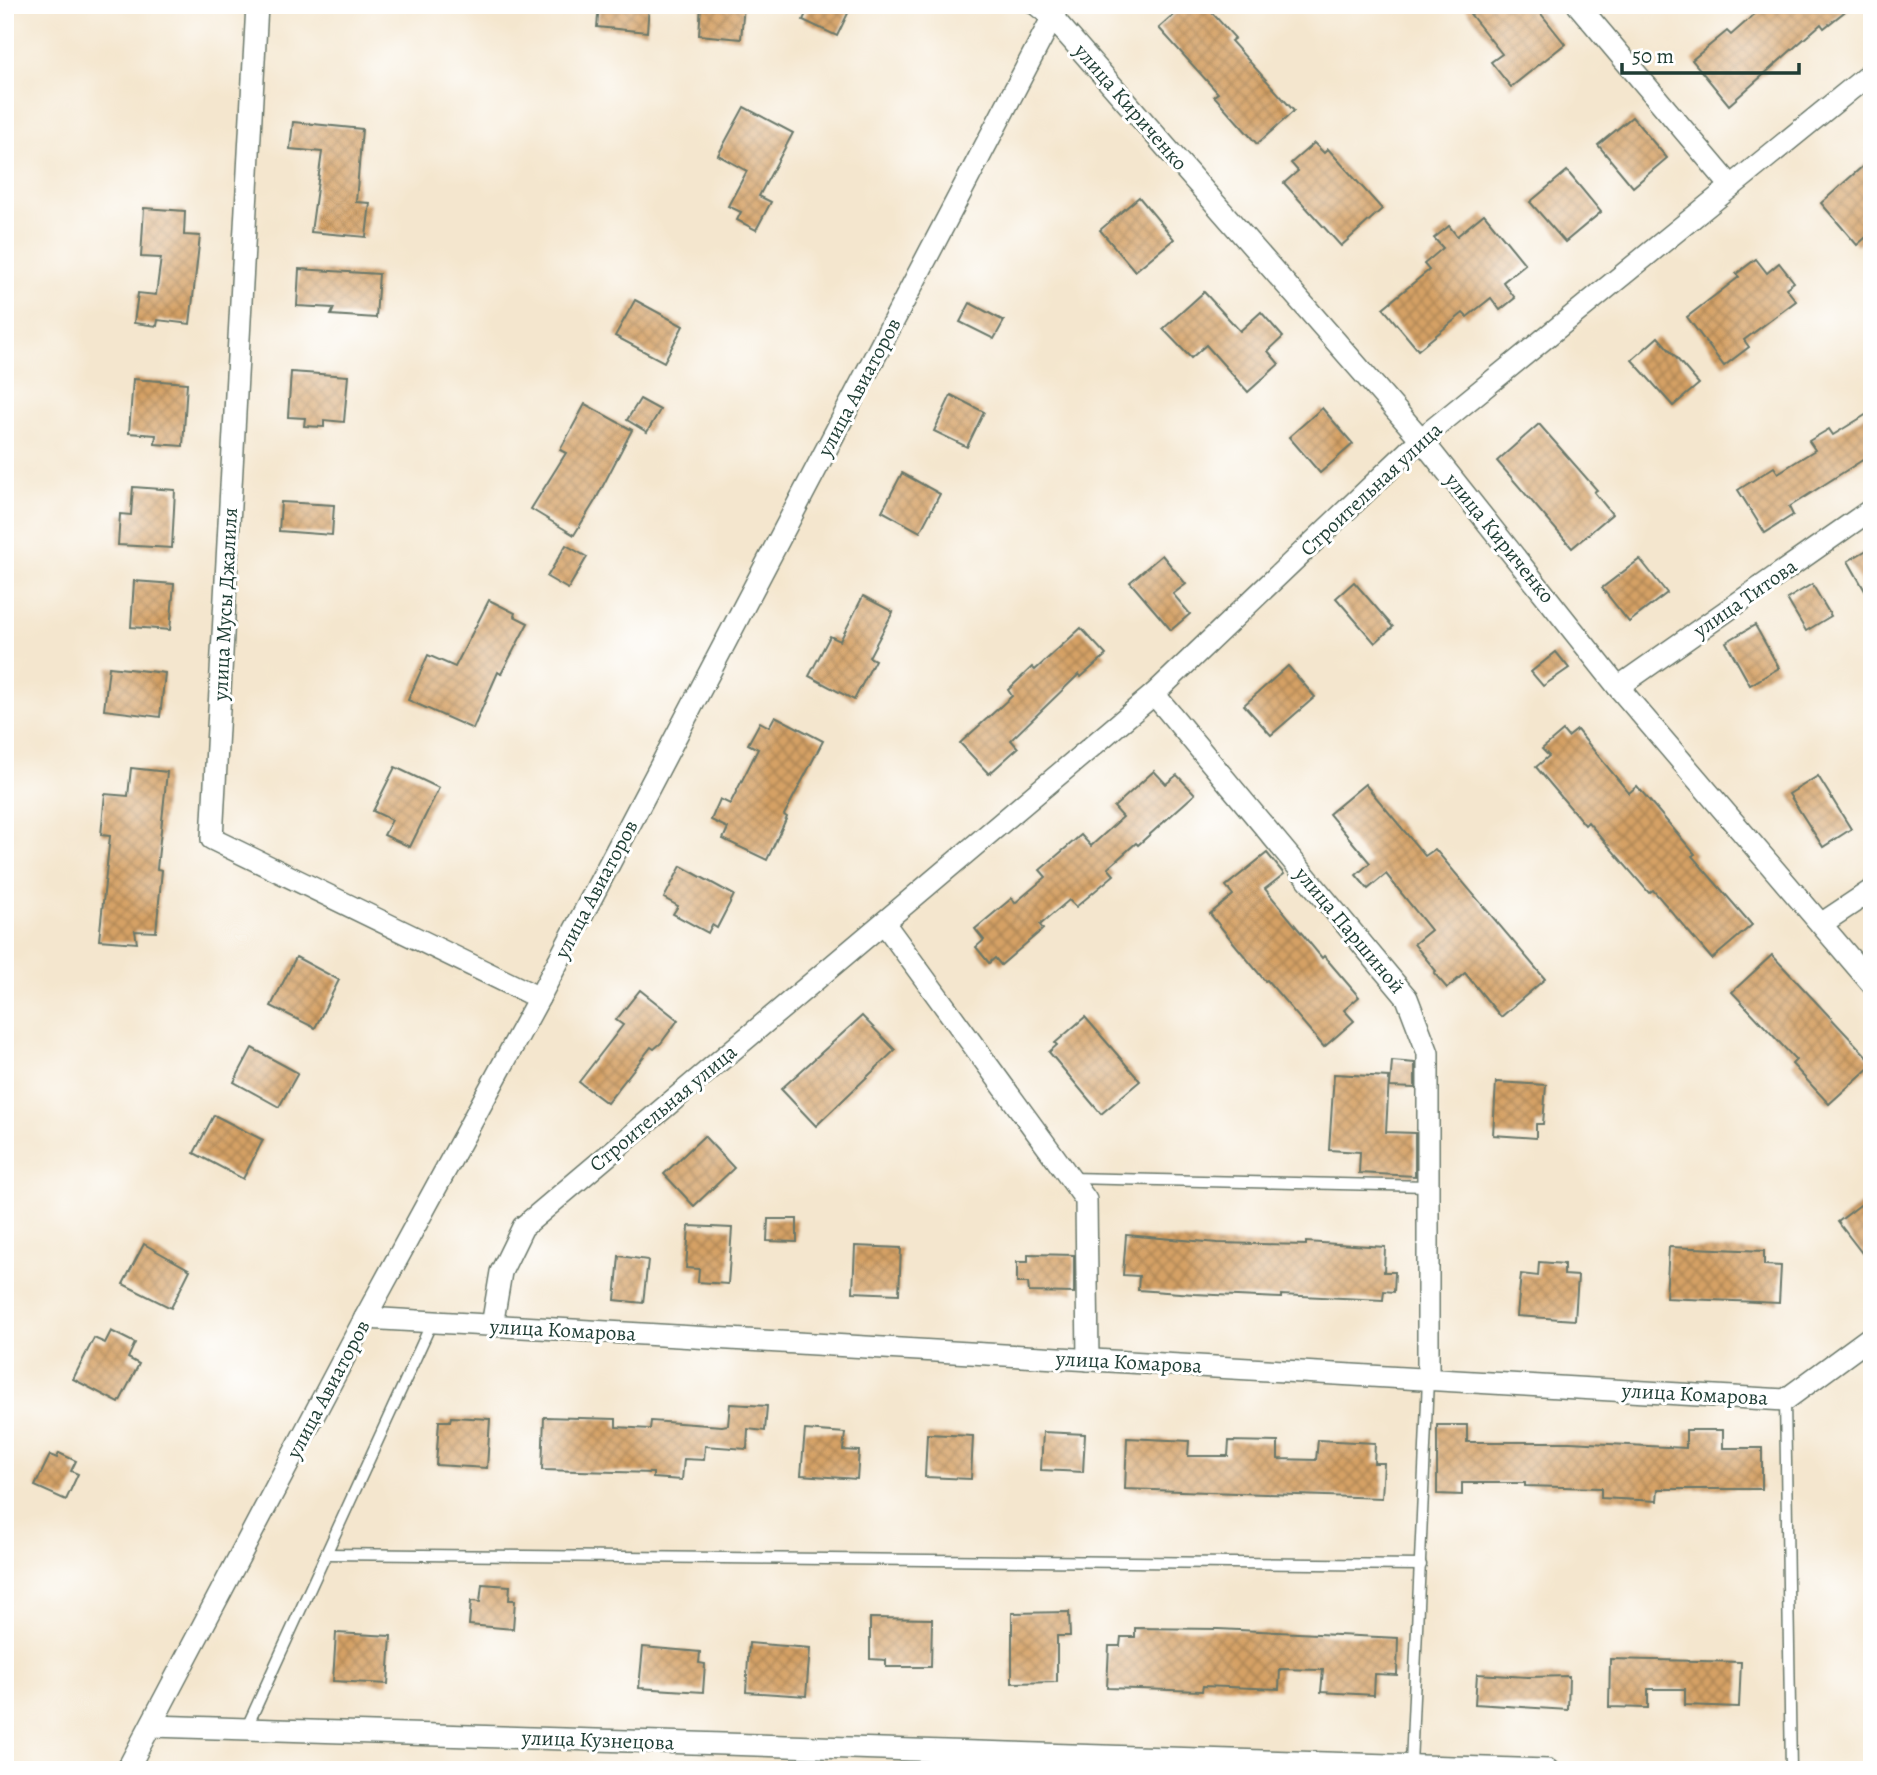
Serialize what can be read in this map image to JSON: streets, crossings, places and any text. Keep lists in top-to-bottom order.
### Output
{
  "streets": {
    "street": [
      "улица Кириченко",
      "улица Авиаторов",
      "Строительная улица",
      "улица Титова",
      "улица Мусы Джалиля",
      "улица Паршиной",
      "улица Комарова",
      "улица Кузнецова"
    ]
  },
  "crossings": [
    ["улица Кириченко", "улица Авиаторов"],
    ["улица Кириченко", "Строительная улица"],
    ["улица Кириченко", "улица Титова"],
    ["улица Авиаторов", "улица Мусы Джалиля"],
    ["улица Авиаторов", "улица Комарова"],
    ["улица Авиаторов", "улица Кузнецова"],
    ["Строительная улица", "улица Паршиной"],
    ["Строительная улица", "улица Комарова"],
    ["улица Паршиной", "улица Комарова"]
  ],
  "scale_bar": "50 m"
}
